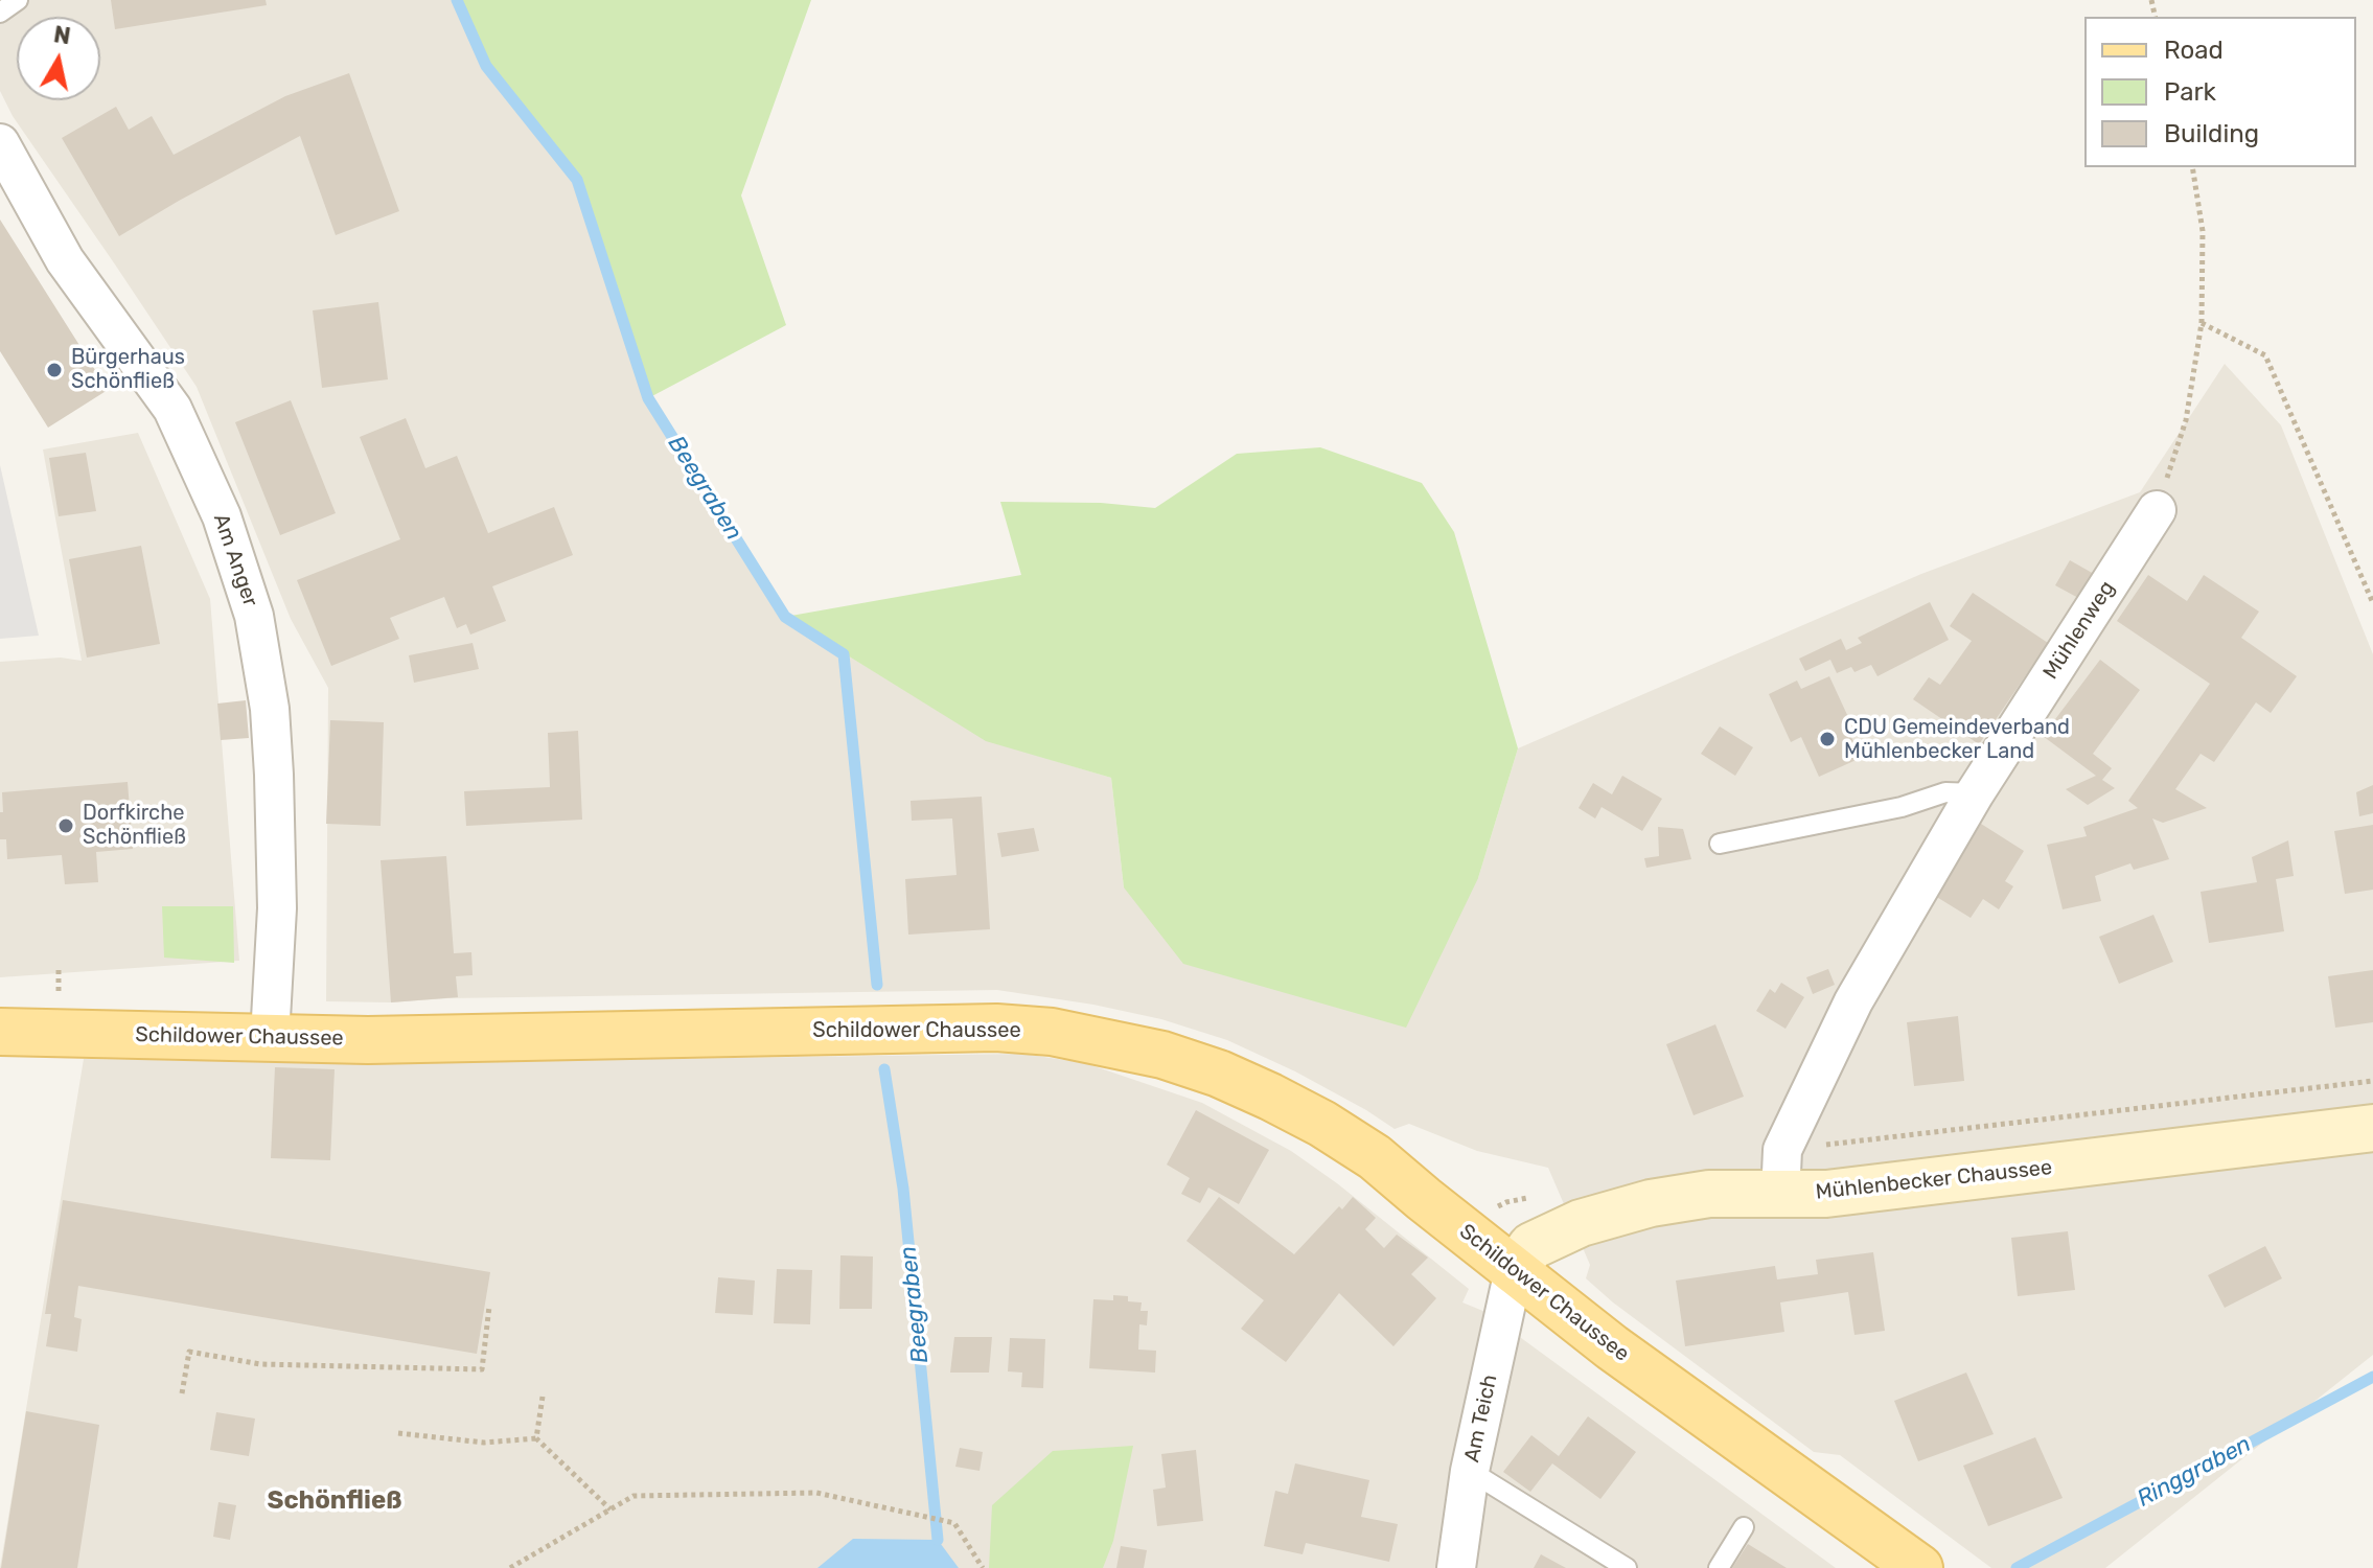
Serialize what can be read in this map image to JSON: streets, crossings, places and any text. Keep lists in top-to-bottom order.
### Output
{
  "streets": {
    "main road": ["Schildower Chaussee", "Mühlenbecker Chaussee"],
    "street": ["Am Anger", "Mühlenweg", "Am Teich"]
  },
  "crossings": [
    ["Am Anger", "Schildower Chaussee"],
    ["Mühlenweg", "Mühlenbecker Chaussee"],
    ["Schildower Chaussee", "Mühlenbecker Chaussee"],
    ["Schildower Chaussee", "Am Teich"],
    ["Mühlenbecker Chaussee", "Am Teich"]
  ],
  "districts": ["Schönfließ"],
  "water": ["Beegraben", "Ringgraben"],
  "places": ["Bürgerhaus Schönfließ", "CDU Gemeindeverband Mühlenbecker Land", "Dorfkirche Schönfließ"],
  "legend": ["Road", "Park", "Building"],
  "north": "top"
}
